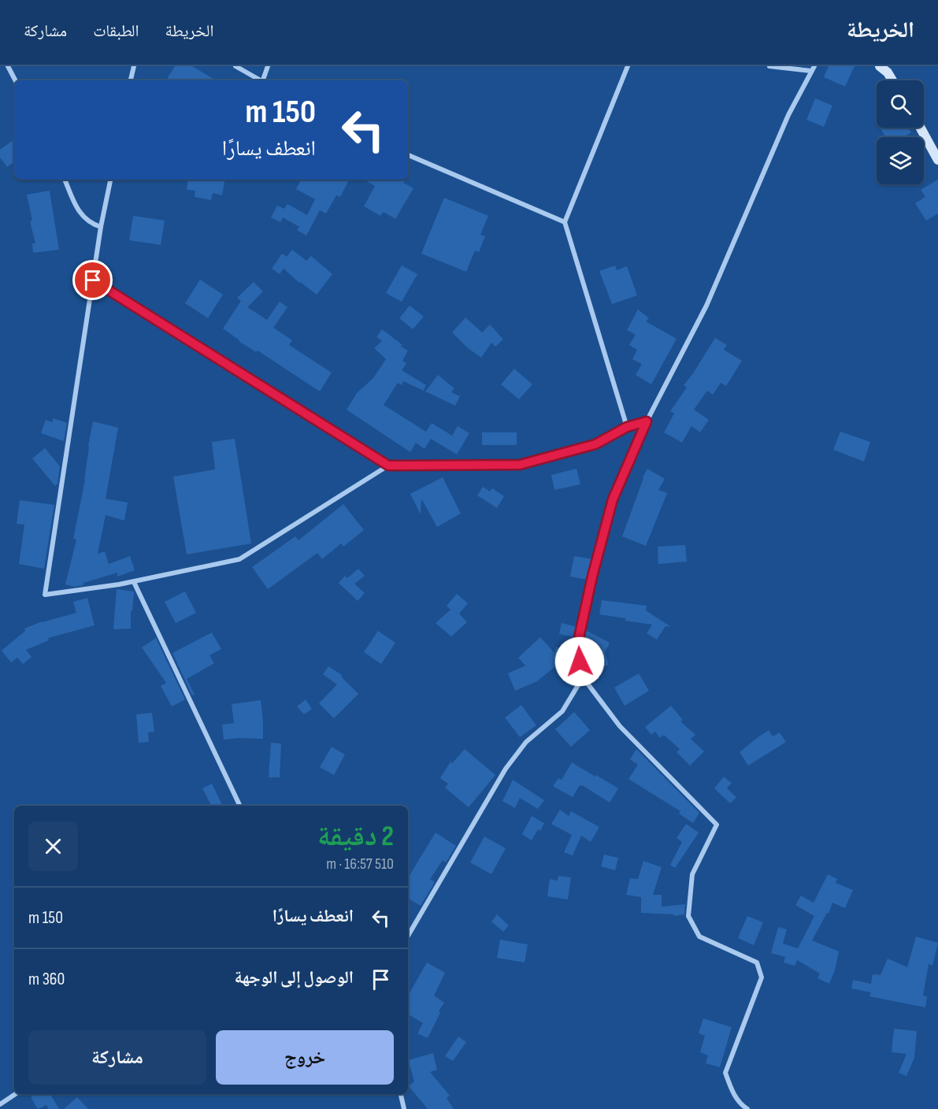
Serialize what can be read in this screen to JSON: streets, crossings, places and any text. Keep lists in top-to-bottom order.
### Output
{
  "page": {
    "header": "الخريطة",
    "nav": ["الخريطة", "الطبقات", "مشاركة"],
    "turn": ["150 m", "انعطف يسارًا"],
    "heading": ["2 دقيقة", "510 m · 16:57"],
    "list": [
      {
        "name": "انعطف يسارًا",
        "value": "150 m"
      },
      {
        "name": "الوصول إلى الوجهة",
        "value": "360 m"
      }
    ],
    "buttons": ["خروج", "مشاركة"]
  }
}
